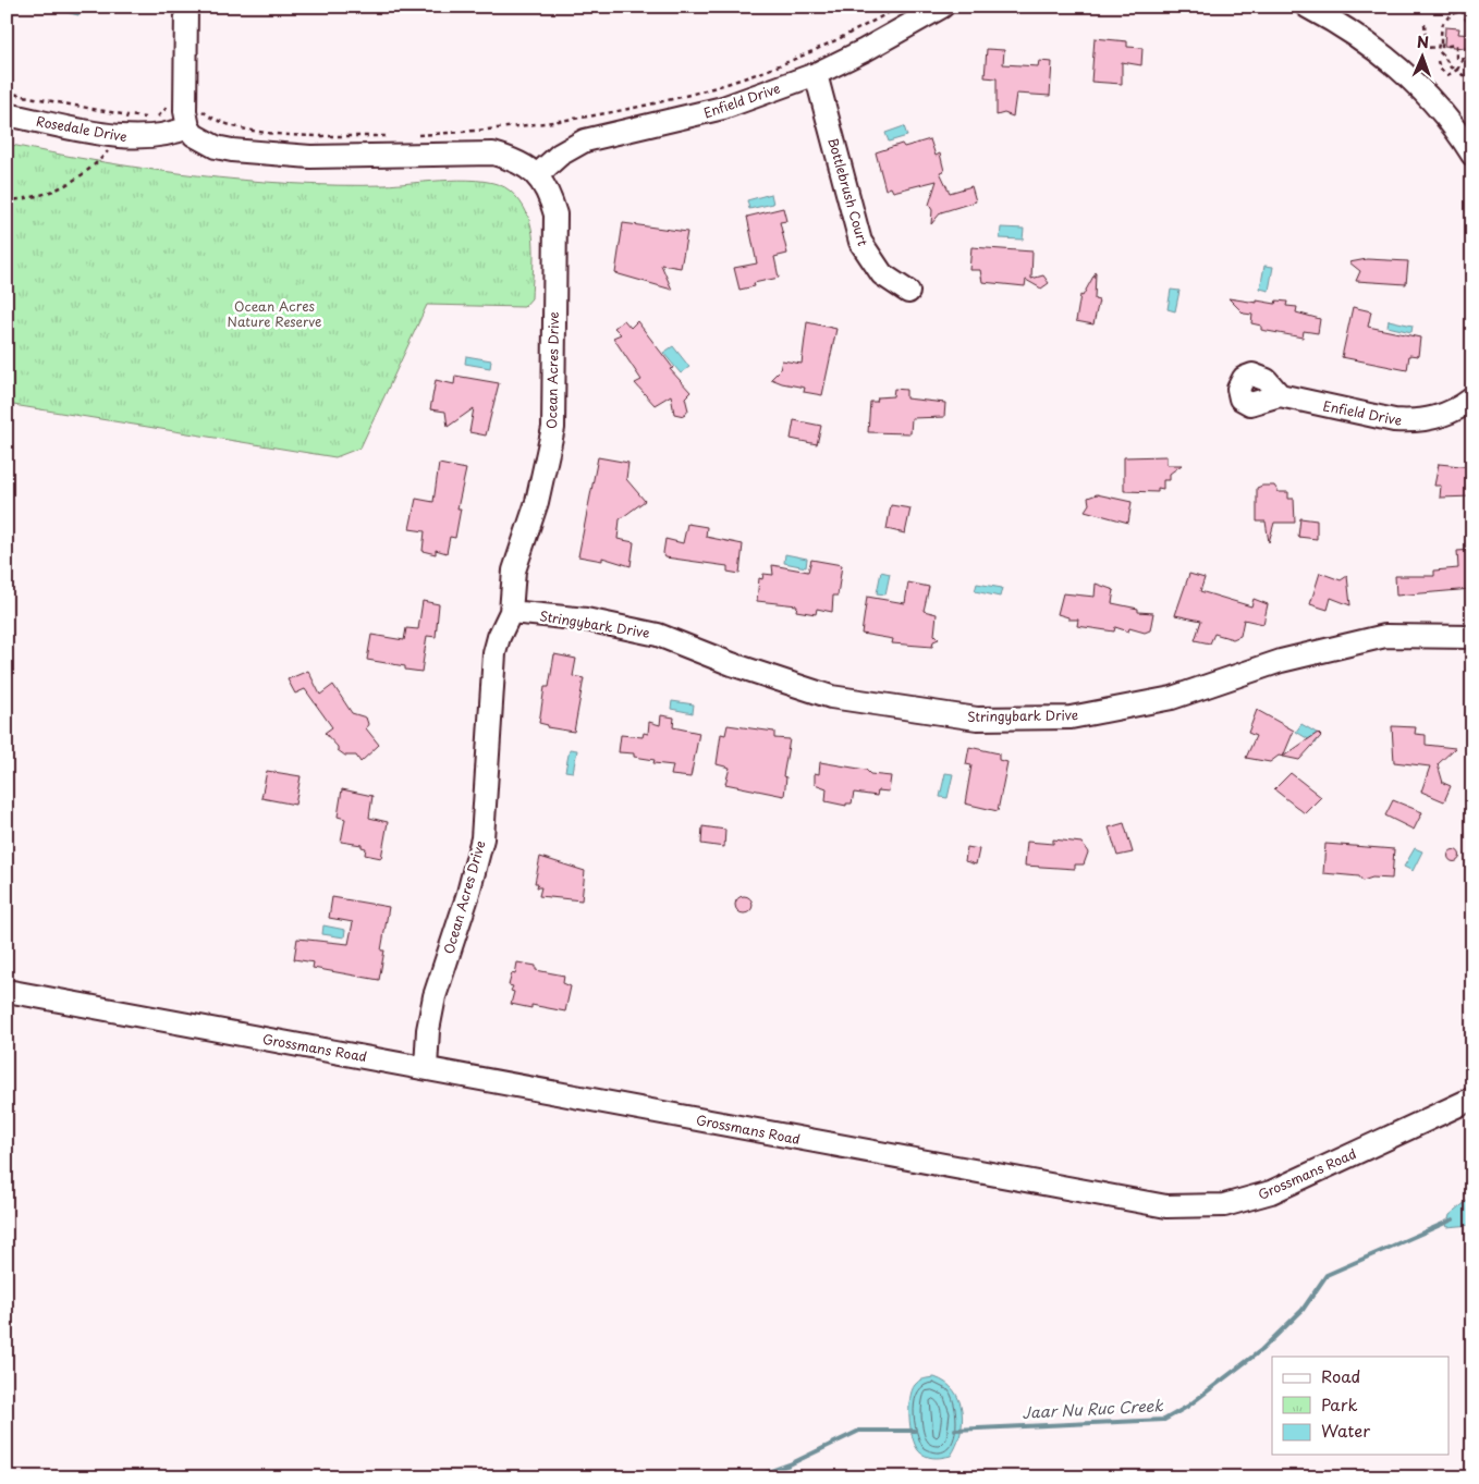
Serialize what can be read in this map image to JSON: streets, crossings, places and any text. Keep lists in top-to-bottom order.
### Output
{
  "streets": {
    "street": [
      "Enfield Drive",
      "Rosedale Drive",
      "Bottlebrush Court",
      "Ocean Acres Drive",
      "Stringybark Drive",
      "Grossmans Road"
    ]
  },
  "crossings": [
    ["Enfield Drive", "Bottlebrush Court"],
    ["Enfield Drive", "Ocean Acres Drive"],
    ["Rosedale Drive", "Ocean Acres Drive"],
    ["Ocean Acres Drive", "Stringybark Drive"],
    ["Ocean Acres Drive", "Grossmans Road"]
  ],
  "water": ["Jaar Nu Ruc Creek"],
  "parks": ["Ocean Acres Nature Reserve"],
  "legend": ["Road", "Park", "Water"],
  "north": "top"
}
